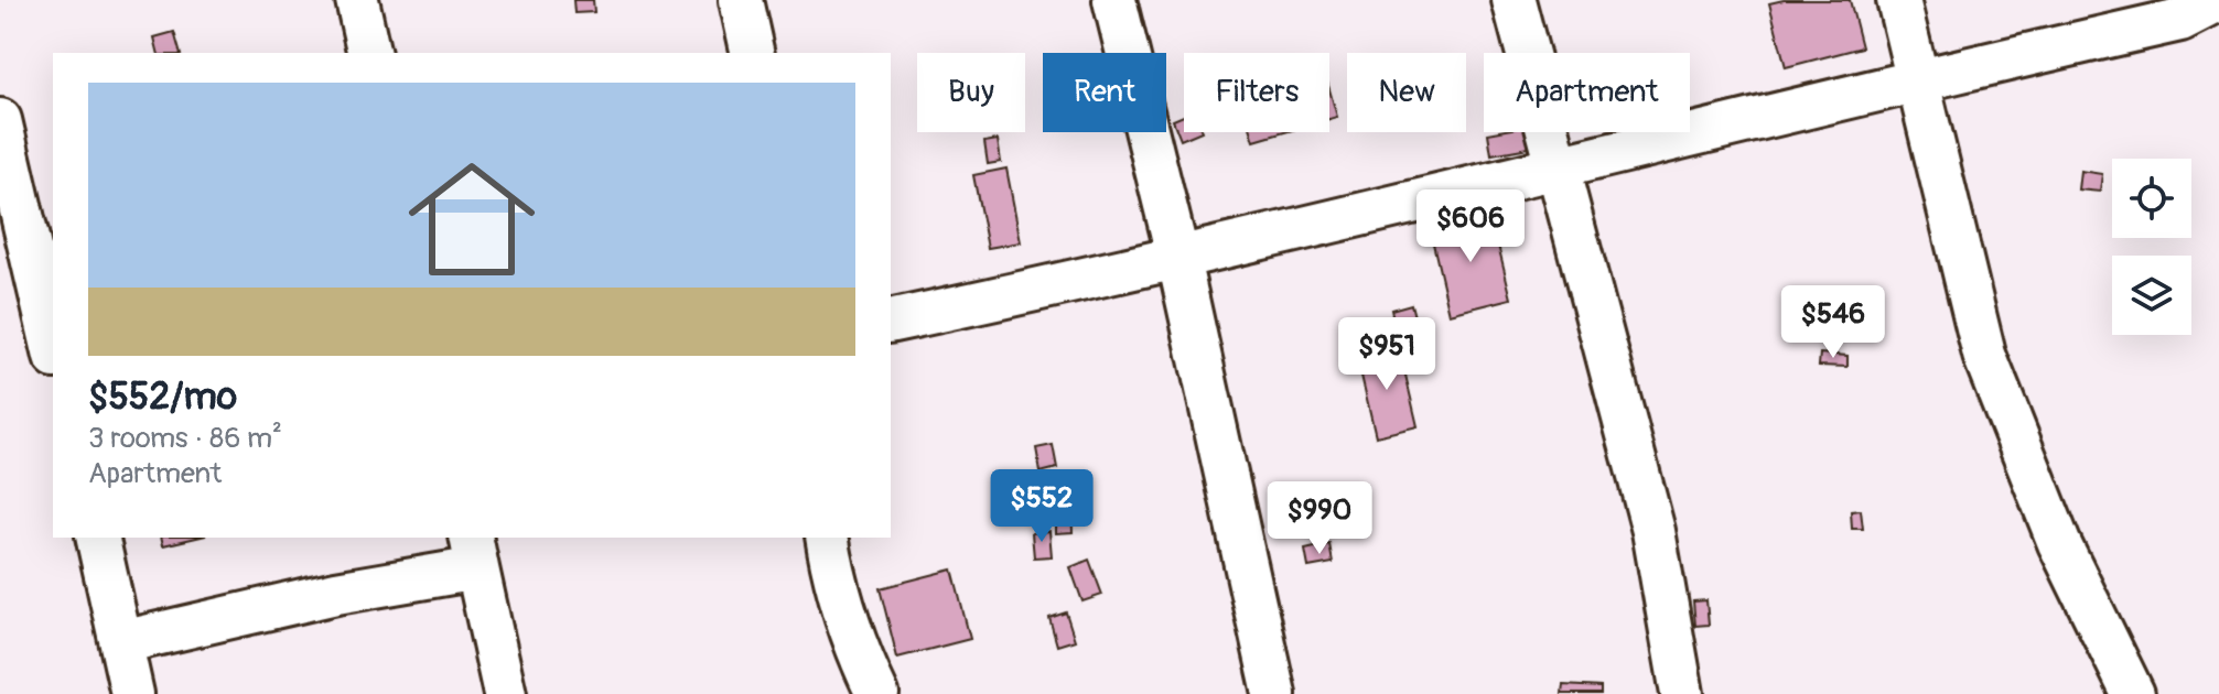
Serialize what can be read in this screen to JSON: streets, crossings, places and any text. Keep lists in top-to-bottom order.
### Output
{
  "page": {
    "chip": [
      "Buy",
      "Rent",
      "Filters",
      "New",
      "Apartment"
    ],
    "list": [
      {
        "name": "$552/mo",
        "note": "3 rooms · 86 m² · Apartment"
      }
    ],
    "price": [
      "$606",
      "$546",
      "$951",
      "$552",
      "$990"
    ]
  }
}
